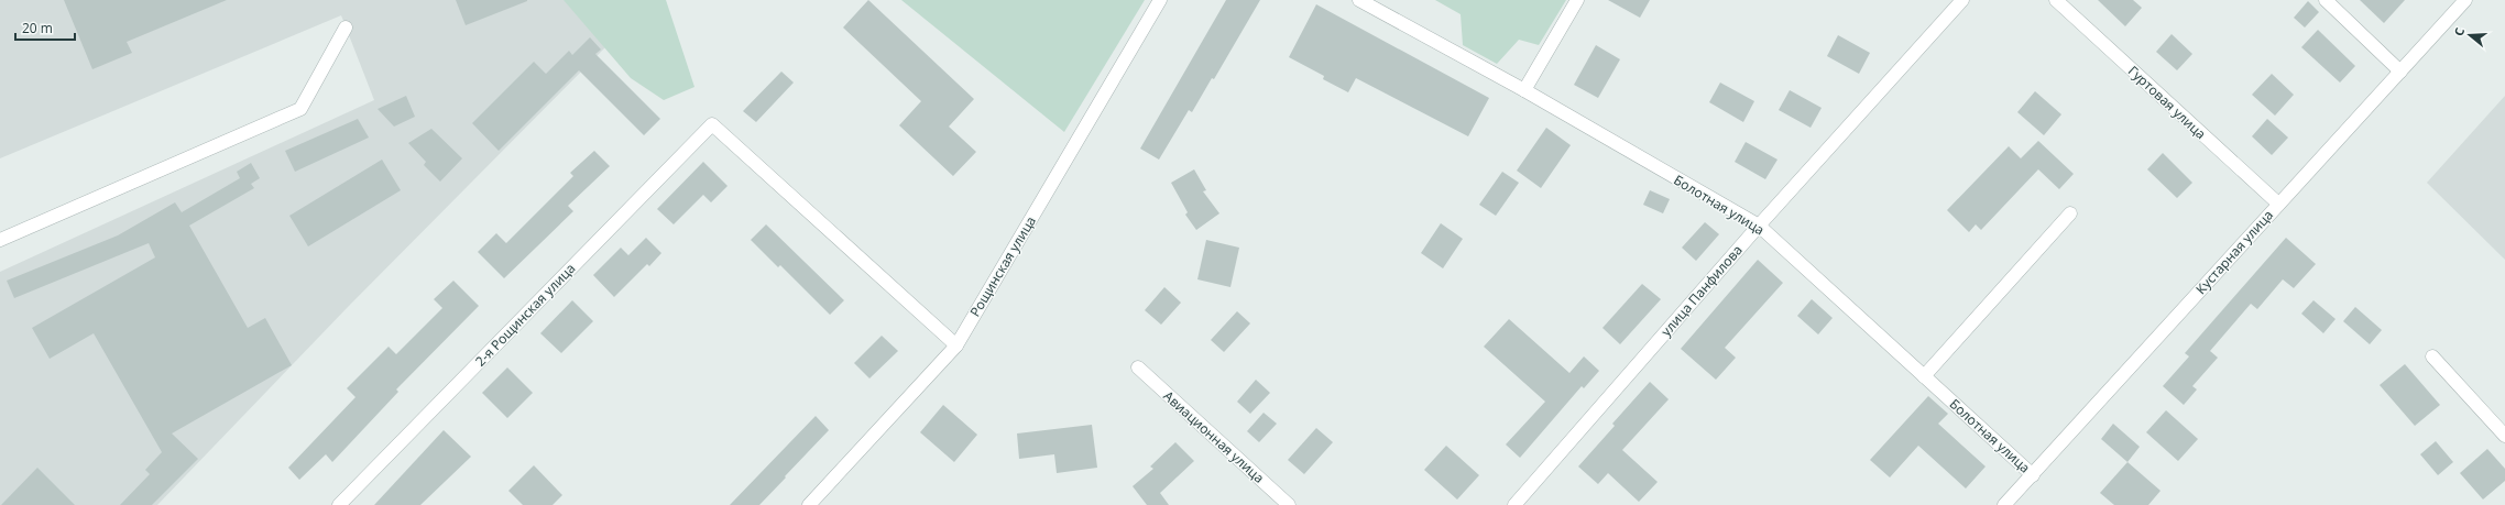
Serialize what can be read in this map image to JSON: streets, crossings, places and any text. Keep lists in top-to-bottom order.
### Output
{
  "streets": {
    "street": [
      "Гуртовая улица",
      "Болотная улица",
      "Кустарная улица",
      "Рощинская улица",
      "улица Панфилова",
      "2-я Рощинская улица",
      "Авиационная улица"
    ]
  },
  "crossings": [
    ["Гуртовая улица", "Кустарная улица"],
    ["Болотная улица", "Кустарная улица"],
    ["Болотная улица", "улица Панфилова"],
    ["Рощинская улица", "2-я Рощинская улица"]
  ],
  "scale_bar": "20 m",
  "north": "left"
}
